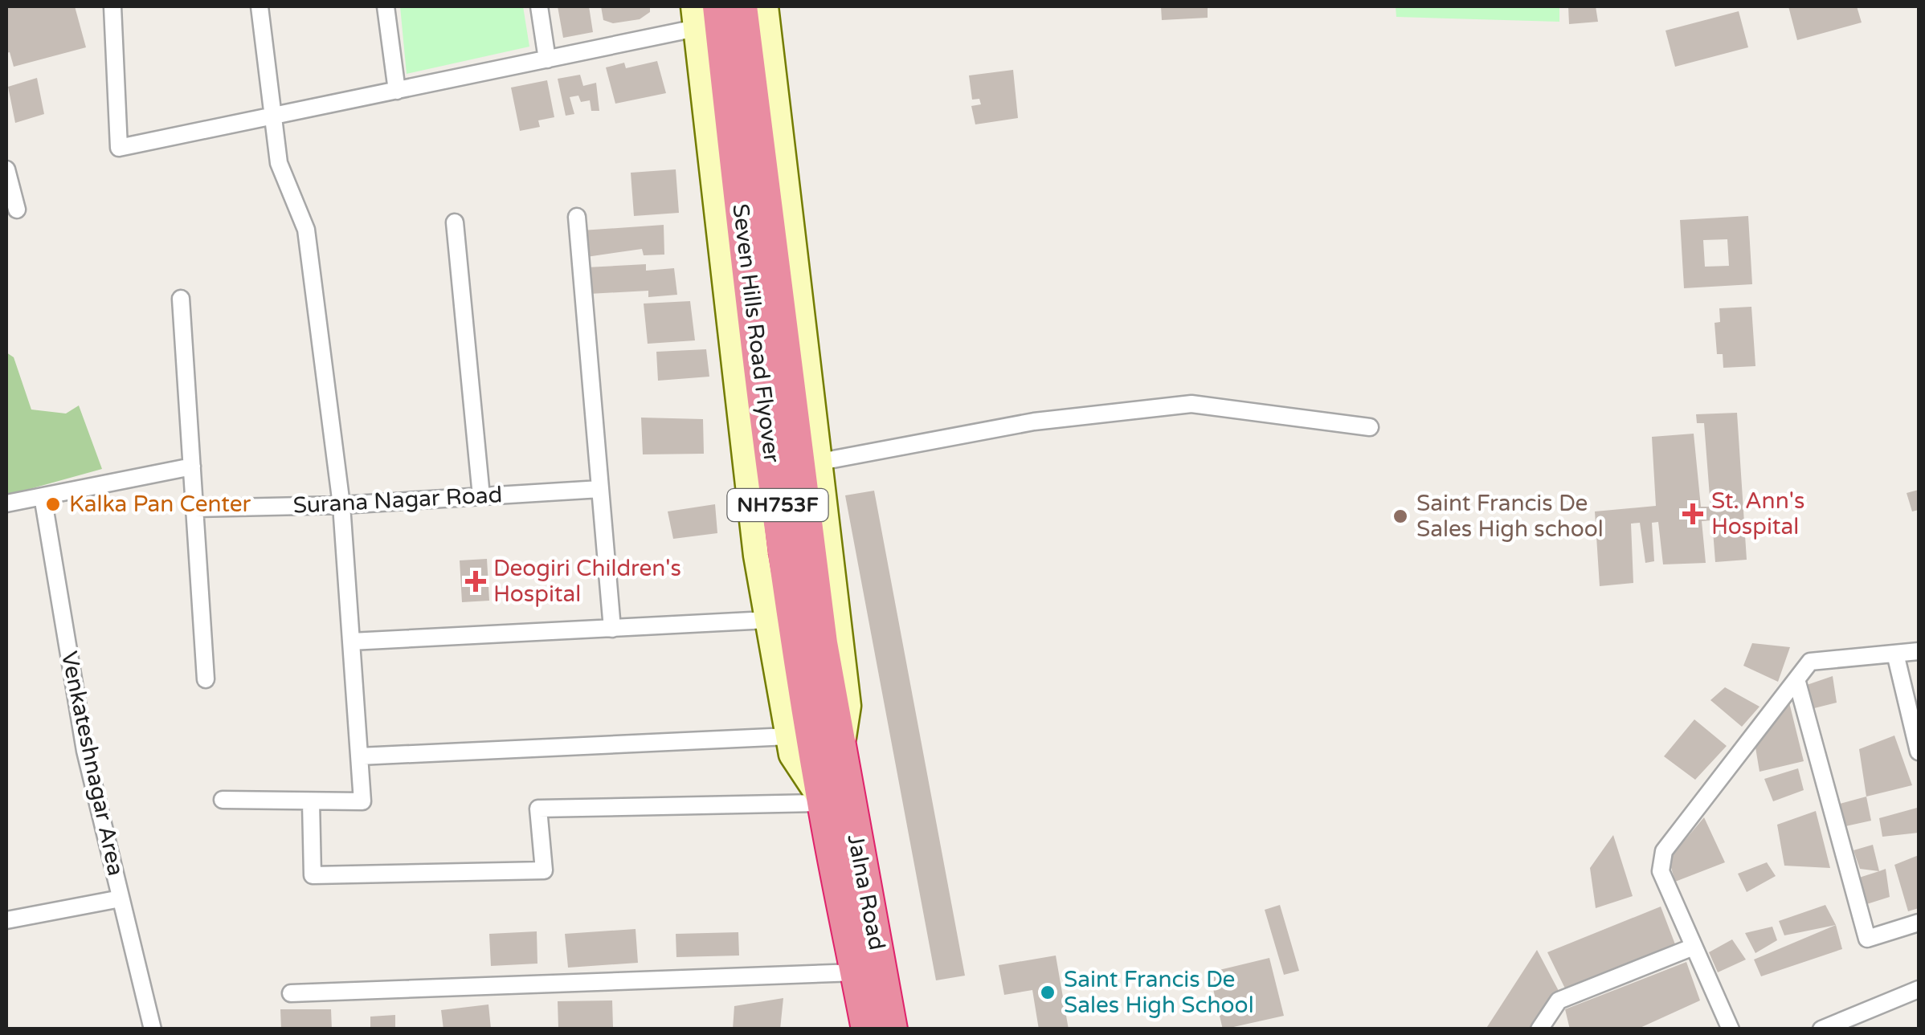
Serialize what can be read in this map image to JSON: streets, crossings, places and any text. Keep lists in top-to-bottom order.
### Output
{
  "streets": {
    "highway": ["Seven Hills Road Flyover", "NH753F", "Jalna Road"],
    "street": ["Surana Nagar Road", "Venkateshnagar Area"]
  },
  "crossings": [
    ["Seven Hills Road Flyover", "Jalna Road"]
  ],
  "places": {
    "other": ["Kalka Pan Center", "Saint Francis De Sales High school", "Saint Francis De Sales High School"],
    "health": ["St. Ann's Hospital", "Deogiri Children's Hospital"]
  }
}
